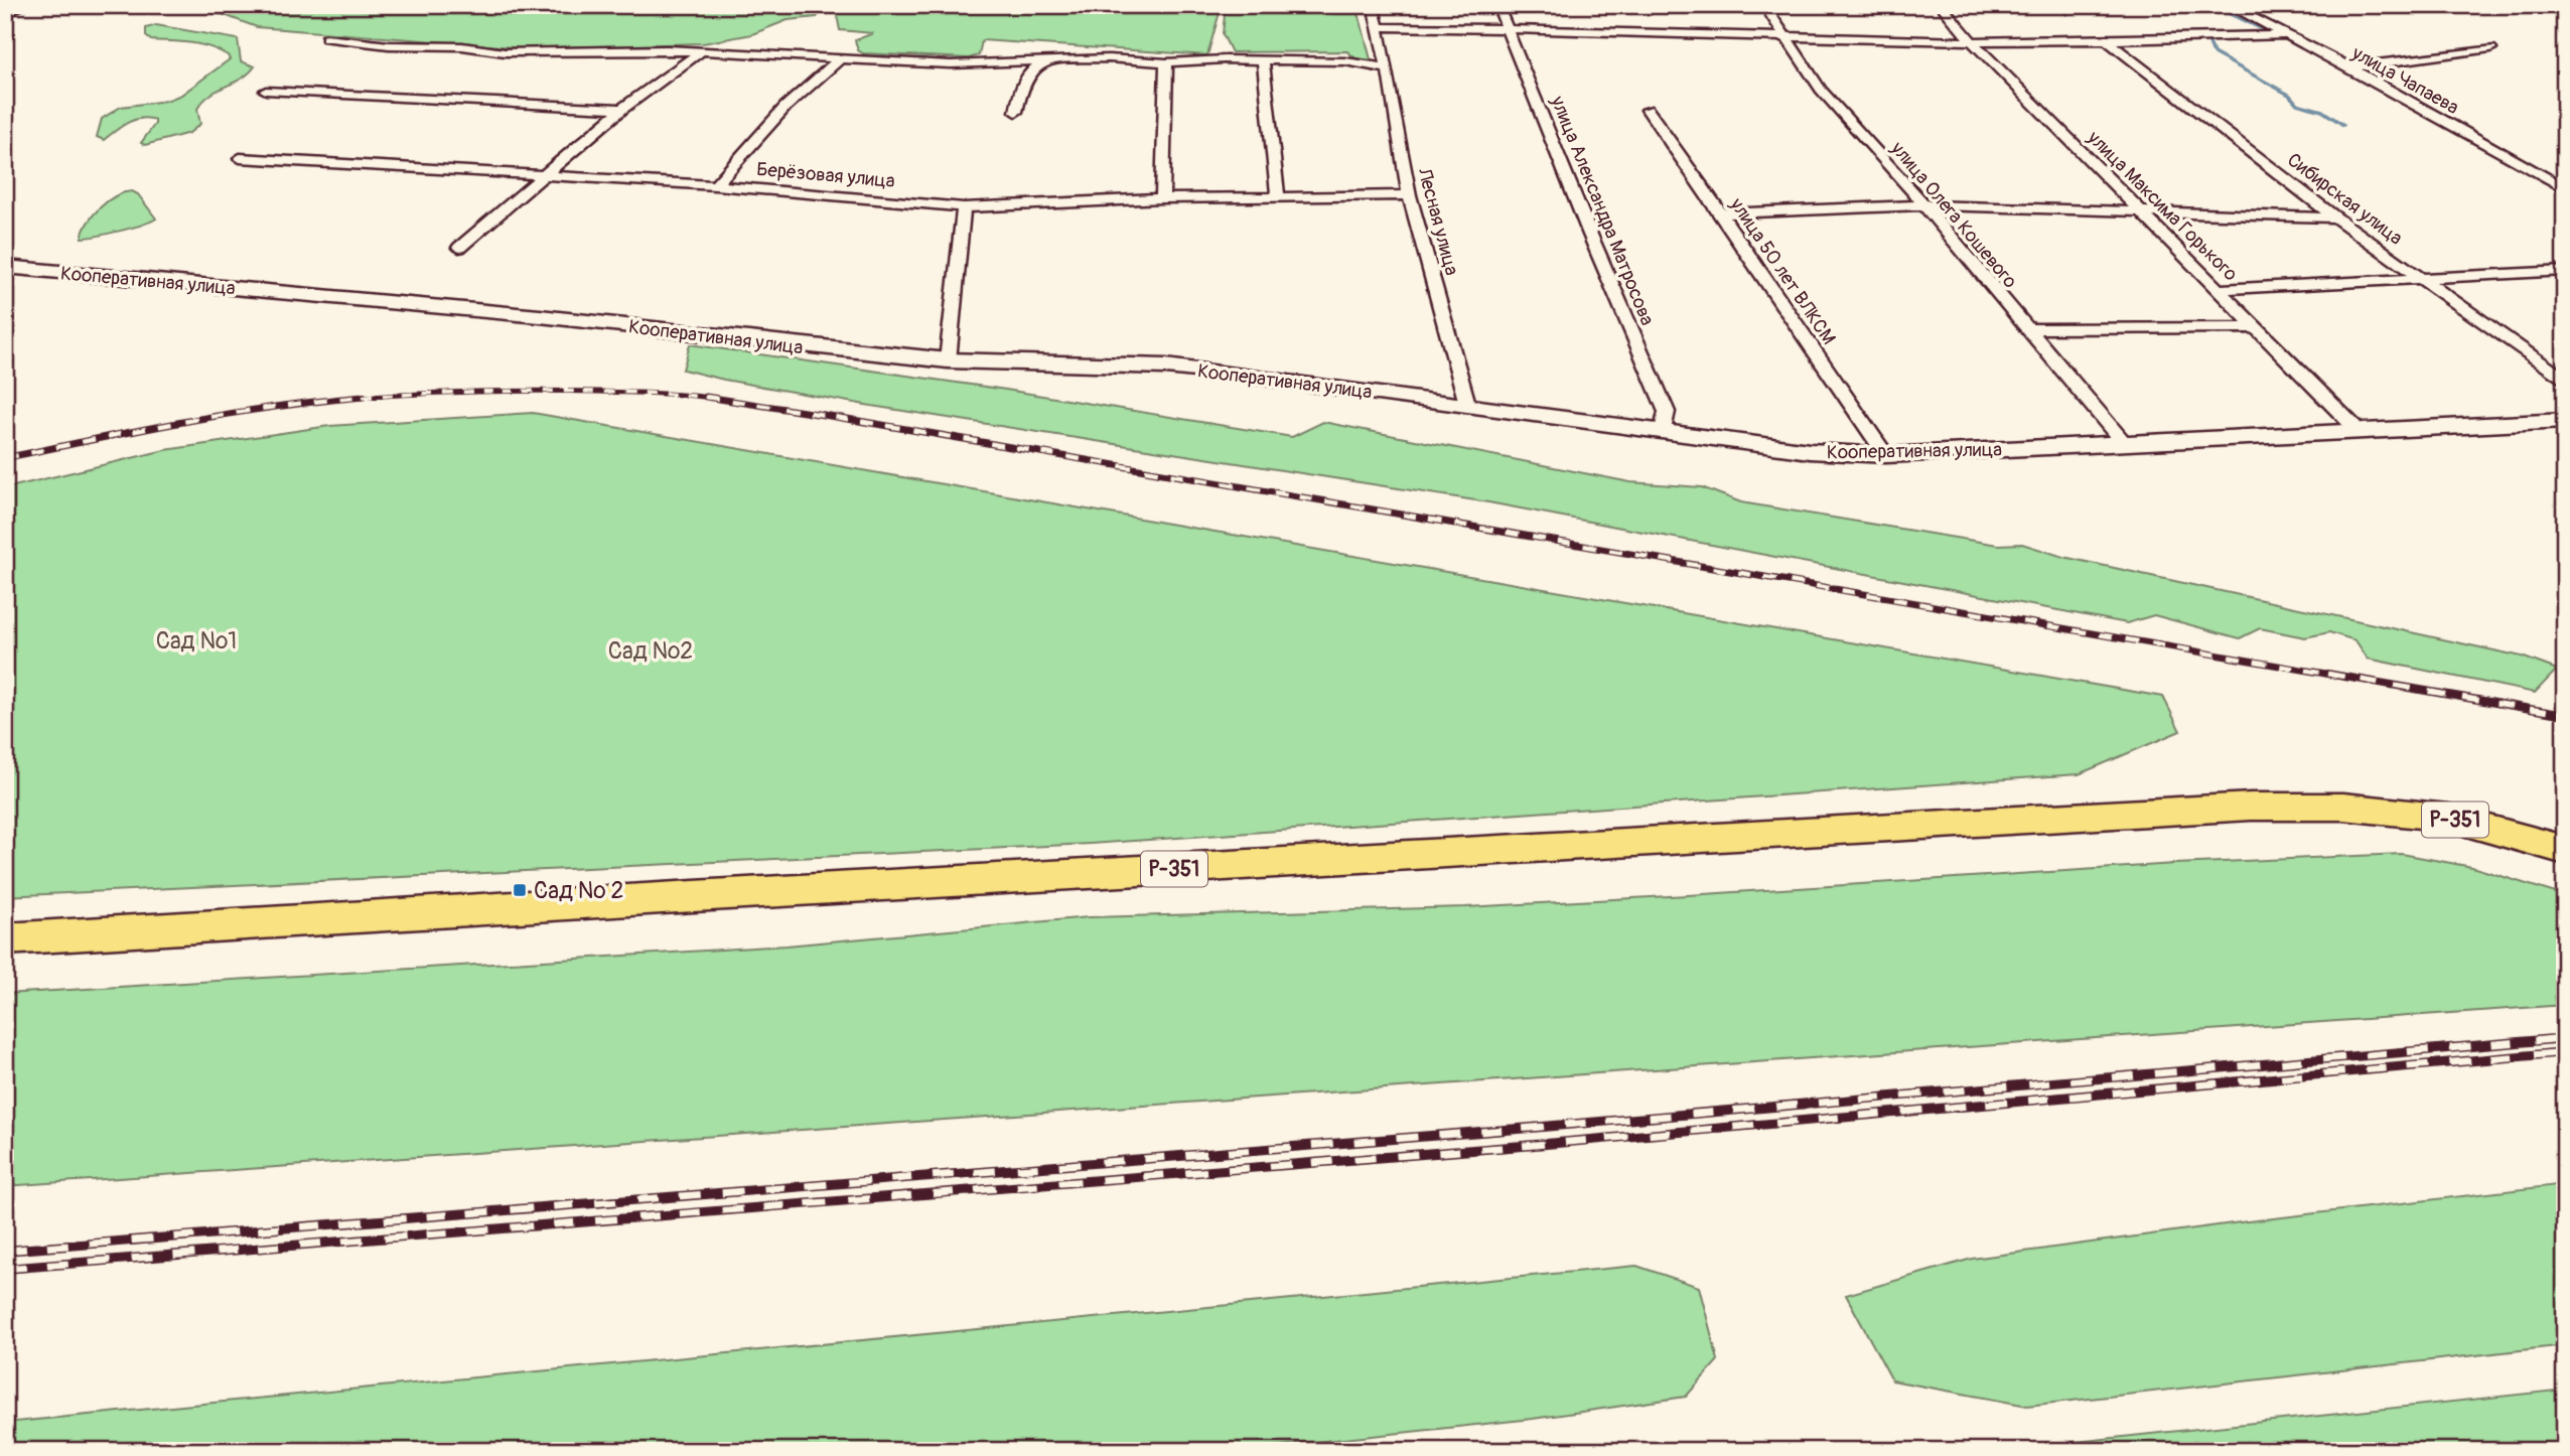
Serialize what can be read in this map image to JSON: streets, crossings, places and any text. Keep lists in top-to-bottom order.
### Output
{
  "streets": {
    "main road": ["Кооперативная улица", "Р-351"],
    "street": [
      "улица Чапаева",
      "Берёзовая улица",
      "Сибирская улица",
      "улица Максима Горького",
      "улица Александра Матросова",
      "улица Олега Кошевого",
      "Лесная улица",
      "улица 50 лет ВЛКСМ"
    ]
  },
  "crossings": [
    ["Берёзовая улица", "Лесная улица"],
    ["улица Максима Горького", "Кооперативная улица"],
    ["улица Александра Матросова", "Кооперативная улица"],
    ["улица Олега Кошевого", "Кооперативная улица"],
    ["Лесная улица", "Кооперативная улица"],
    ["улица 50 лет ВЛКСМ", "Кооперативная улица"]
  ],
  "parks": ["Сад №1", "Сад №2"],
  "places": {
    "transit": ["Сад № 2"]
  }
}
